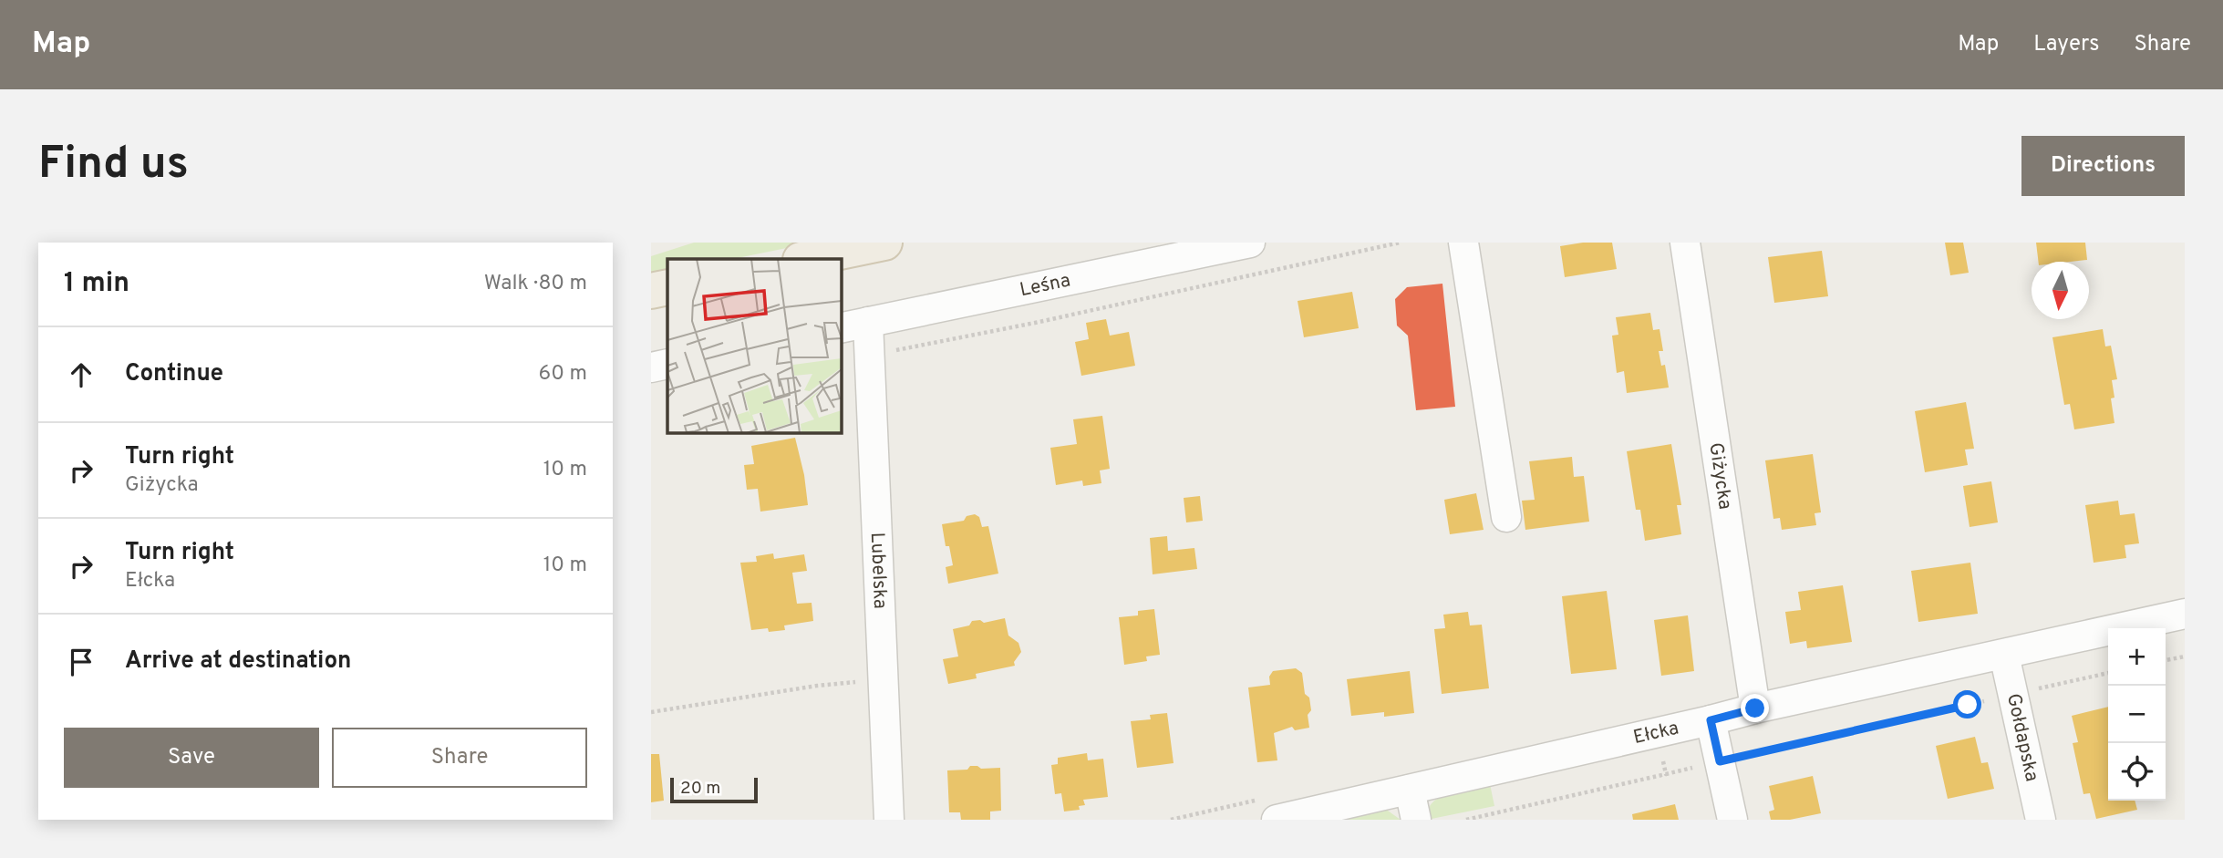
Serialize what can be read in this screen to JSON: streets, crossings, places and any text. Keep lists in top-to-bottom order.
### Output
{
  "streets": {
    "street": [
      "Leśna",
      "Giżycka",
      "Lubelska",
      "Ełcka",
      "Gołdapska"
    ]
  },
  "crossings": [
    ["Leśna", "Lubelska"],
    ["Giżycka", "Ełcka"],
    ["Ełcka", "Gołdapska"]
  ],
  "scale_bar": "20 m",
  "north": "bottom",
  "page": {
    "header": "Map",
    "nav": ["Map", "Layers", "Share"],
    "buttons": [
      "Directions",
      ["Save", "Share"]
    ],
    "title": "Find us",
    "heading": ["1 min", "Walk · 80 m"],
    "list": [
      ["Continue", "60 m"],
      ["Turn right", "Giżycka", "10 m"],
      ["Turn right", "Ełcka", "10 m"],
      "Arrive at destination"
    ],
    "map_buttons": ["+", "−"],
    "scale": "20 m"
  }
}
